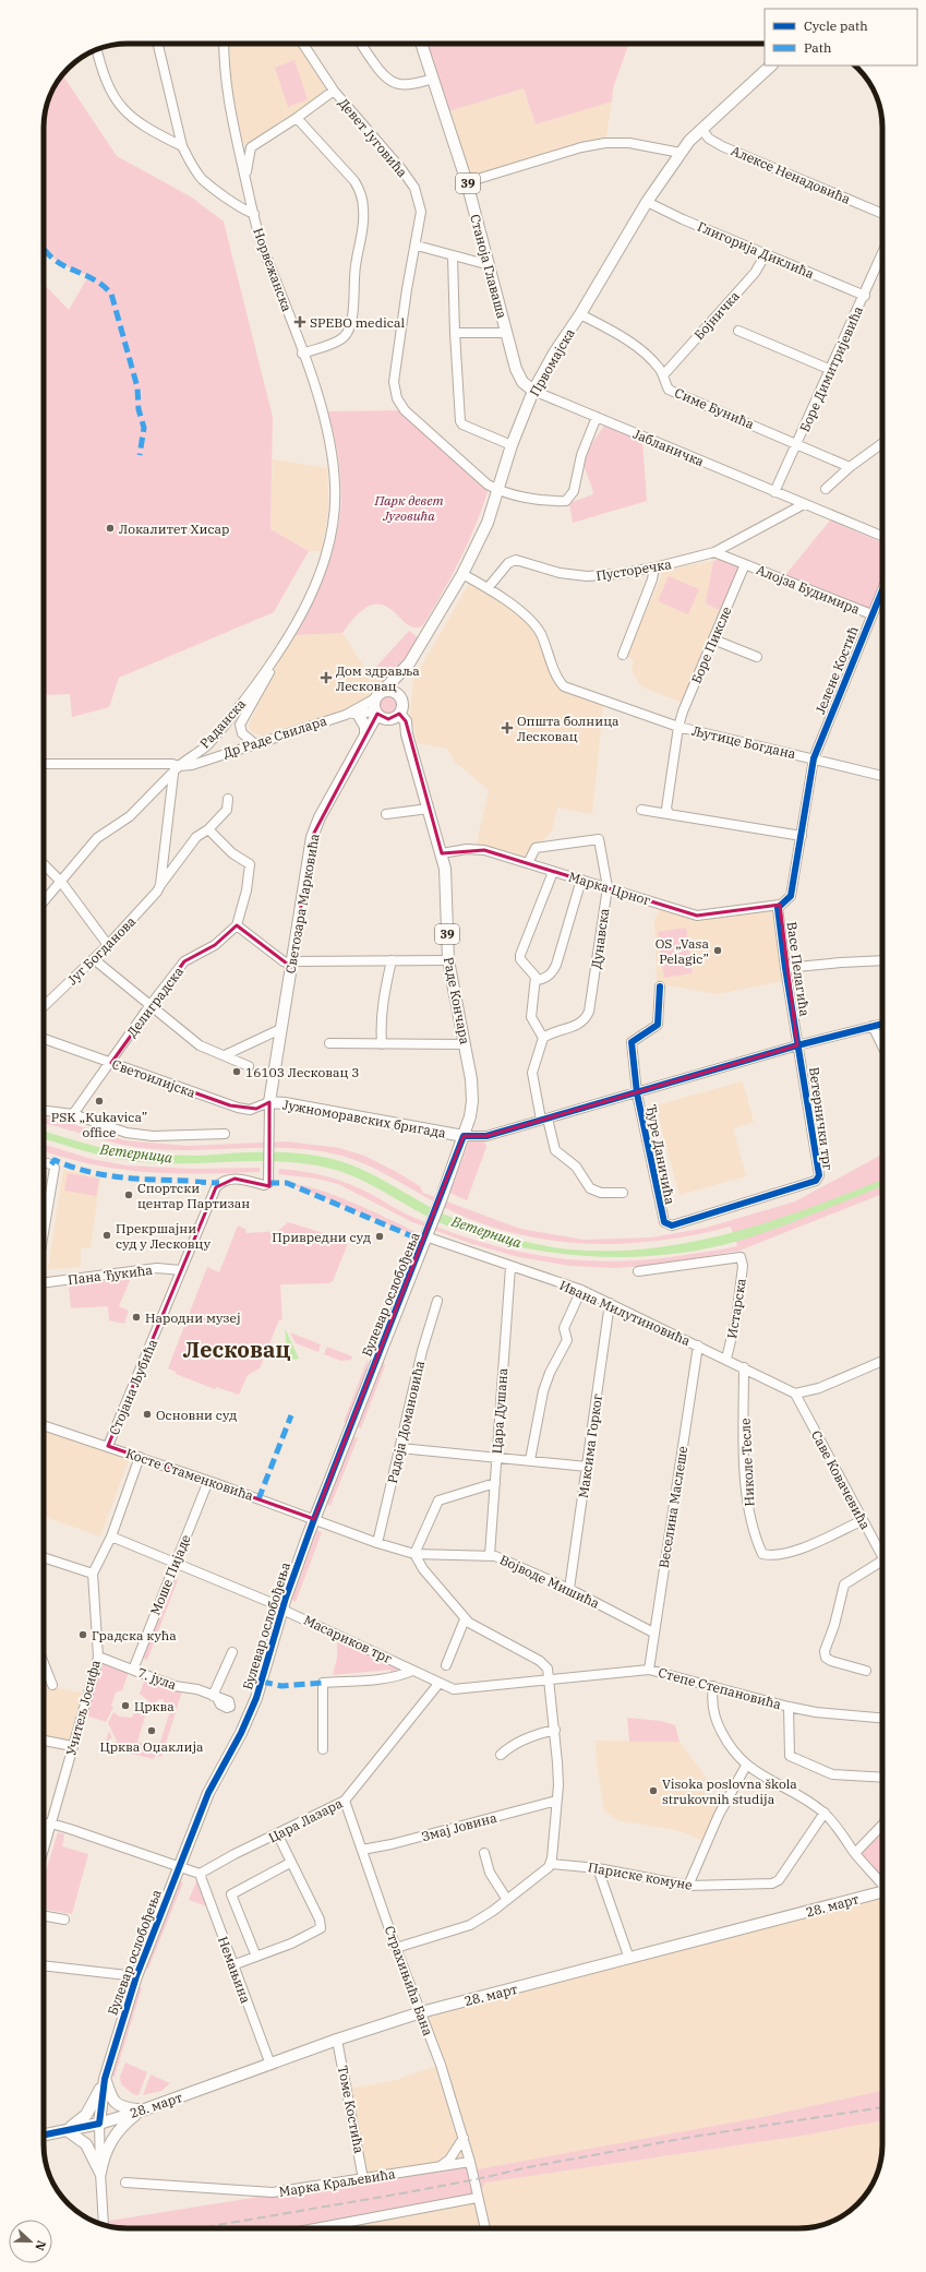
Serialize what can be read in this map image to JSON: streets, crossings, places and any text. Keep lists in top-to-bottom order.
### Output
{
  "streets": {
    "main road": [
      "39",
      "Станоја Главаша",
      "Првомајска",
      "Светозара Марковића",
      "Раде Кончара",
      "Јужноморавских бригада",
      "Булевар ослобођења",
      "28. март"
    ],
    "street": [
      "Девет Југовића",
      "Алексе Ненадовића",
      "Глигорија Диклића",
      "Норвежанска",
      "Бојничка",
      "Боре Димитријевића",
      "Симе Бунића",
      "Јабланичка",
      "Пусторечка",
      "Алојза Будимира",
      "Боре Пиксле",
      "Јелене Костић",
      "Раданска",
      "Др Раде Свилара",
      "Љутице Богдана",
      "Марка Црног",
      "Дунавска",
      "Југ Богданова",
      "Васе Пелагића",
      "Делиградска",
      "Светоилијска",
      "Ветернички трг",
      "Ђуре Даничића",
      "Пана Ђукића",
      "Истарска",
      "Ивана Милутиновића",
      "Стојана Љубића",
      "Цара Душана",
      "Радоја Домановића",
      "Максима Горког",
      "Николе Тесле",
      "Косте Стаменковића",
      "Саве Ковачевића",
      "Веселина Маслеше",
      "Моше Пијаде",
      "Војводе Мишића",
      "Масариков трг",
      "7. јула",
      "Степе Степановића",
      "Учитељ Јосифа",
      "Цара Лазара",
      "Змај Јовина",
      "Париске комуне",
      "Немањина",
      "Страхињића Бана",
      "Томе Костића",
      "Марка Краљевића"
    ]
  },
  "crossings": [
    ["Девет Југовића", "Првомајска"],
    ["Девет Југовића", "Јабланичка"],
    ["Алексе Ненадовића", "Првомајска"],
    ["Глигорија Диклића", "Бојничка"],
    ["Глигорија Диклића", "Првомајска"],
    ["Глигорија Диклића", "Боре Димитријевића"],
    ["Станоја Главаша", "Првомајска"],
    ["Станоја Главаша", "Јабланичка"],
    ["Норвежанска", "Раданска"],
    ["Бојничка", "Симе Бунића"],
    ["Првомајска", "Симе Бунића"],
    ["Првомајска", "Јабланичка"],
    ["Првомајска", "Љутице Богдана"],
    ["Првомајска", "Светозара Марковића"],
    ["Првомајска", "Раде Кончара"],
    ["Боре Димитријевића", "Симе Бунића"],
    ["Боре Димитријевића", "Јабланичка"],
    ["Јабланичка", "Пусторечка"],
    ["Пусторечка", "Љутице Богдана"],
    ["Алојза Будимира", "Боре Пиксле"],
    ["Алојза Будимира", "Јелене Костић"],
    ["Боре Пиксле", "Љутице Богдана"],
    ["Јелене Костић", "Љутице Богдана"],
    ["Јелене Костић", "Васе Пелагића"],
    ["Раданска", "Др Раде Свилара"],
    ["Раданска", "Југ Богданова"],
    ["Др Раде Свилара", "Југ Богданова"],
    ["Марка Црног", "Дунавска"],
    ["Марка Црног", "Васе Пелагића"],
    ["Марка Црног", "Раде Кончара"],
    ["Светозара Марковића", "Раде Кончара"],
    ["Светозара Марковића", "Светоилијска"],
    ["Светозара Марковића", "Јужноморавских бригада"],
    ["Светозара Марковића", "Стојана Љубића"],
    ["Васе Пелагића", "Јужноморавских бригада"],
    ["Васе Пелагића", "Ветернички трг"],
    ["Раде Кончара", "Јужноморавских бригада"],
    ["Раде Кончара", "Булевар ослобођења"],
    ["Делиградска", "Светоилијска"],
    ["Светоилијска", "Јужноморавских бригада"],
    ["Светоилијска", "Стојана Љубића"],
    ["Јужноморавских бригада", "Ветернички трг"],
    ["Јужноморавских бригада", "Ђуре Даничића"],
    ["Јужноморавских бригада", "Булевар ослобођења"],
    ["Јужноморавских бригада", "Стојана Љубића"],
    ["Ветернички трг", "Ђуре Даничића"],
    ["Пана Ђукића", "Стојана Љубића"],
    ["Булевар ослобођења", "Ивана Милутиновића"],
    ["Булевар ослобођења", "Косте Стаменковића"],
    ["Булевар ослобођења", "Војводе Мишића"],
    ["Булевар ослобођења", "Масариков трг"],
    ["Булевар ослобођења", "28. март"],
    ["Истарска", "Ивана Милутиновића"],
    ["Ивана Милутиновића", "Цара Душана"],
    ["Ивана Милутиновића", "Максима Горког"],
    ["Ивана Милутиновића", "Николе Тесле"],
    ["Ивана Милутиновића", "Саве Ковачевића"],
    ["Ивана Милутиновића", "Веселина Маслеше"],
    ["Стојана Љубића", "Косте Стаменковића"],
    ["Цара Душана", "Војводе Мишића"],
    ["Радоја Домановића", "Војводе Мишића"],
    ["Максима Горког", "Војводе Мишића"],
    ["Николе Тесле", "Саве Ковачевића"],
    ["Косте Стаменковића", "Моше Пијаде"],
    ["Косте Стаменковића", "Војводе Мишића"],
    ["Веселина Маслеше", "Војводе Мишића"],
    ["Веселина Маслеше", "Степе Степановића"],
    ["Моше Пијаде", "Масариков трг"],
    ["Моше Пијаде", "7. јула"],
    ["Масариков трг", "Степе Степановића"],
    ["Масариков трг", "Цара Лазара"],
    ["7. јула", "Учитељ Јосифа"],
    ["Цара Лазара", "Немањина"],
    ["Цара Лазара", "Страхињића Бана"],
    ["Змај Јовина", "Страхињића Бана"],
    ["28. март", "Немањина"],
    ["28. март", "Страхињића Бана"],
    ["28. март", "Томе Костића"],
    ["Страхињића Бана", "Марка Краљевића"],
    ["Томе Костића", "Марка Краљевића"]
  ],
  "districts": ["Лесковац"],
  "water": ["Ветерница"],
  "parks": ["Парк девет Југовића"],
  "places": {
    "health": ["SPEBO medical", "Дом здравља Лесковац", "Општа болница Лесковац"],
    "other": [
      "Локалитет Хисар",
      "OS „Vasa Pelagic”",
      "16103 Лесковац 3",
      "PSK „Kukavica” office",
      "Спортски центар Партизан",
      "Прекршајни суд у Лесковцу",
      "Привредни суд",
      "Народни музеј",
      "Основни суд",
      "Градска кућа",
      "Црква",
      "Црква Оџаклија",
      "Visoka poslovna škola strukovnih studija"
    ]
  },
  "legend": ["Cycle path", "Path"],
  "north": "right"
}
